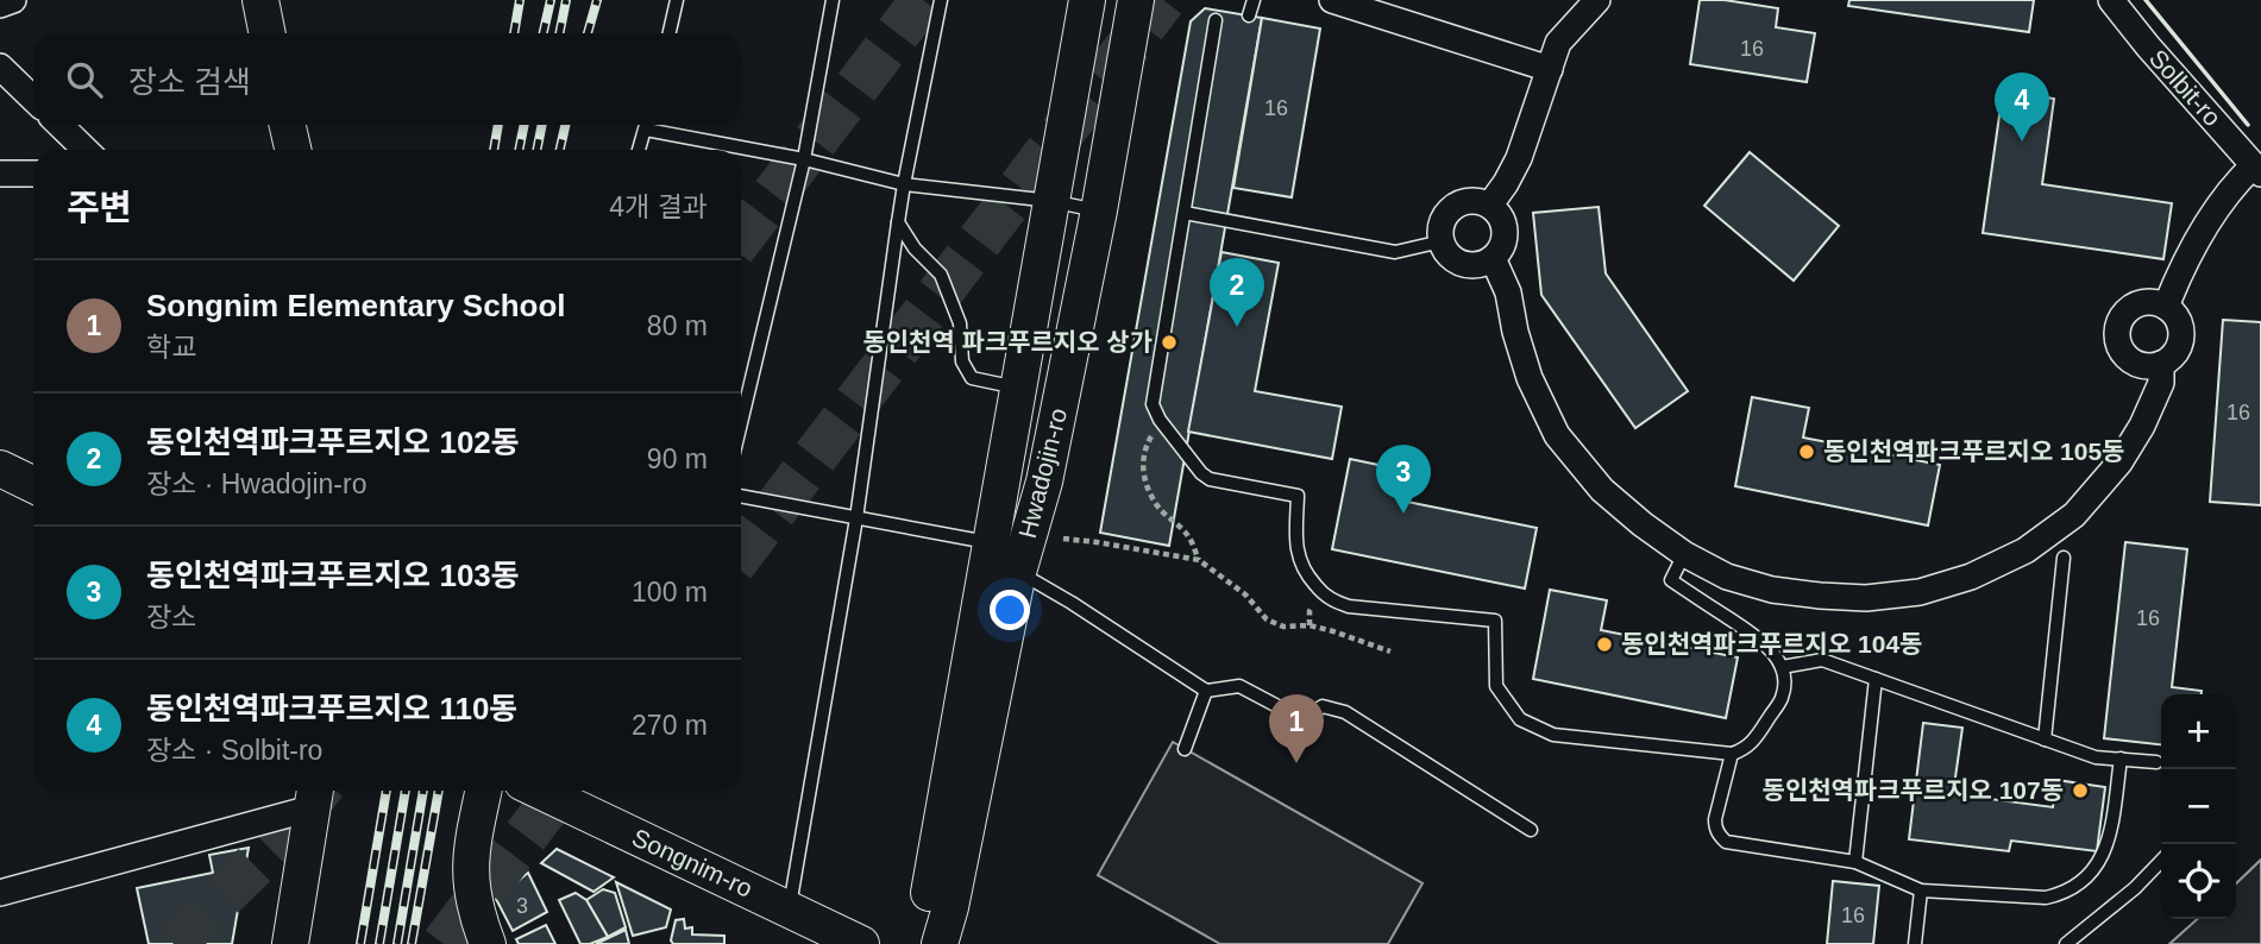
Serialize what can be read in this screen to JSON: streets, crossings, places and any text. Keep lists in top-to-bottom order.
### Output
{
  "streets": {
    "street": ["Solbit-ro", "Hwadojin-ro", "Songnim-ro"]
  },
  "places": [
    "동인천역 파크푸르지오 상가",
    "동인천역파크푸르지오 105동",
    "동인천역파크푸르지오 104동",
    "동인천역파크푸르지오 107동"
  ],
  "house_numbers": [
    "16",
    "16",
    "16",
    "16",
    "3",
    "16"
  ],
  "page": {
    "search": "장소 검색",
    "pins": [
      "4",
      "2",
      "3",
      "1"
    ],
    "heading": ["주변", "4개 결과"],
    "list": [
      {
        "mark": "1",
        "name": "Songnim Elementary School",
        "note": "학교",
        "value": "80 m"
      },
      {
        "mark": "2",
        "name": "동인천역파크푸르지오 102동",
        "note": "장소 · Hwadojin-ro",
        "value": "90 m"
      },
      {
        "mark": "3",
        "name": "동인천역파크푸르지오 103동",
        "note": "장소",
        "value": "100 m"
      },
      {
        "mark": "4",
        "name": "동인천역파크푸르지오 110동",
        "note": "장소 · Solbit-ro",
        "value": "270 m"
      }
    ],
    "map_buttons": ["+", "−"]
  }
}
